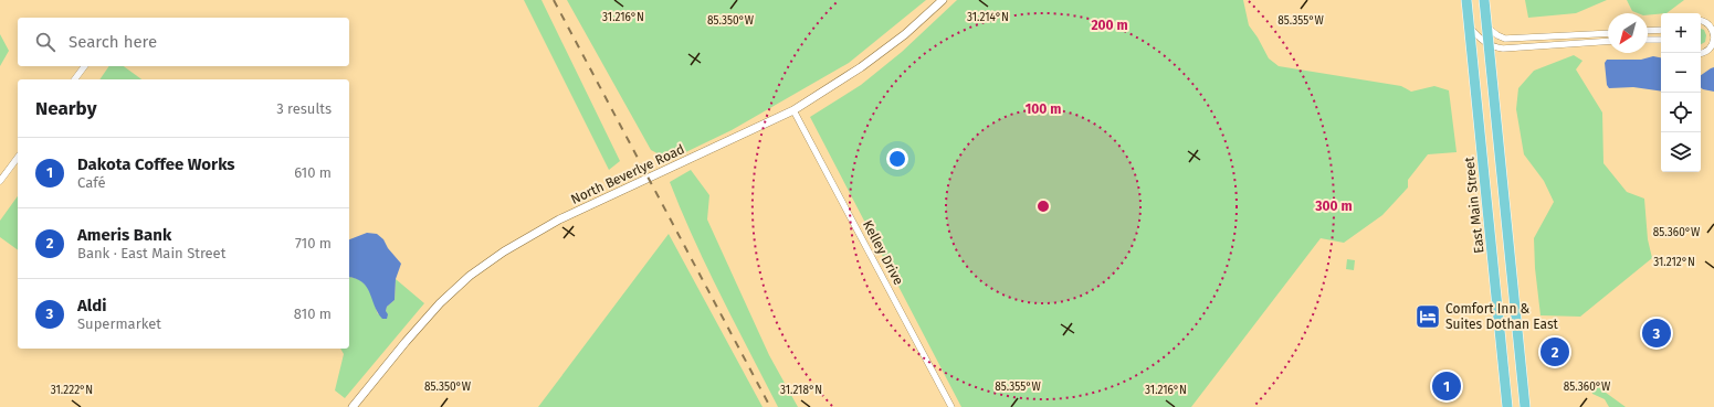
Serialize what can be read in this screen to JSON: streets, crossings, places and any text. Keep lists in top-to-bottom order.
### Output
{
  "streets": {
    "highway": ["East Main Street"],
    "street": ["North Beverlye Road", "Kelley Drive"]
  },
  "crossings": [
    ["North Beverlye Road", "Kelley Drive"]
  ],
  "places": {
    "hotel": ["Comfort Inn & Suites Dothan East"]
  },
  "north": "bottom left",
  "page": {
    "map_buttons": ["+", "−"],
    "search": "Search here",
    "heading": ["Nearby", "3 results"],
    "list": [
      {
        "mark": "1",
        "name": "Dakota Coffee Works",
        "note": "Café",
        "value": "610 m"
      },
      {
        "mark": "2",
        "name": "Ameris Bank",
        "note": "Bank · East Main Street",
        "value": "710 m"
      },
      {
        "mark": "3",
        "name": "Aldi",
        "note": "Supermarket",
        "value": "810 m"
      }
    ],
    "pins": ["3", "2", "1"]
  },
  "coordinates": [
    "31.216°N",
    "31.214°N",
    "85.350°W",
    "85.355°W",
    "85.360°W",
    "31.212°N",
    "31.222°N",
    "31.218°N"
  ],
  "rings": ["200 m", "100 m", "300 m"]
}
